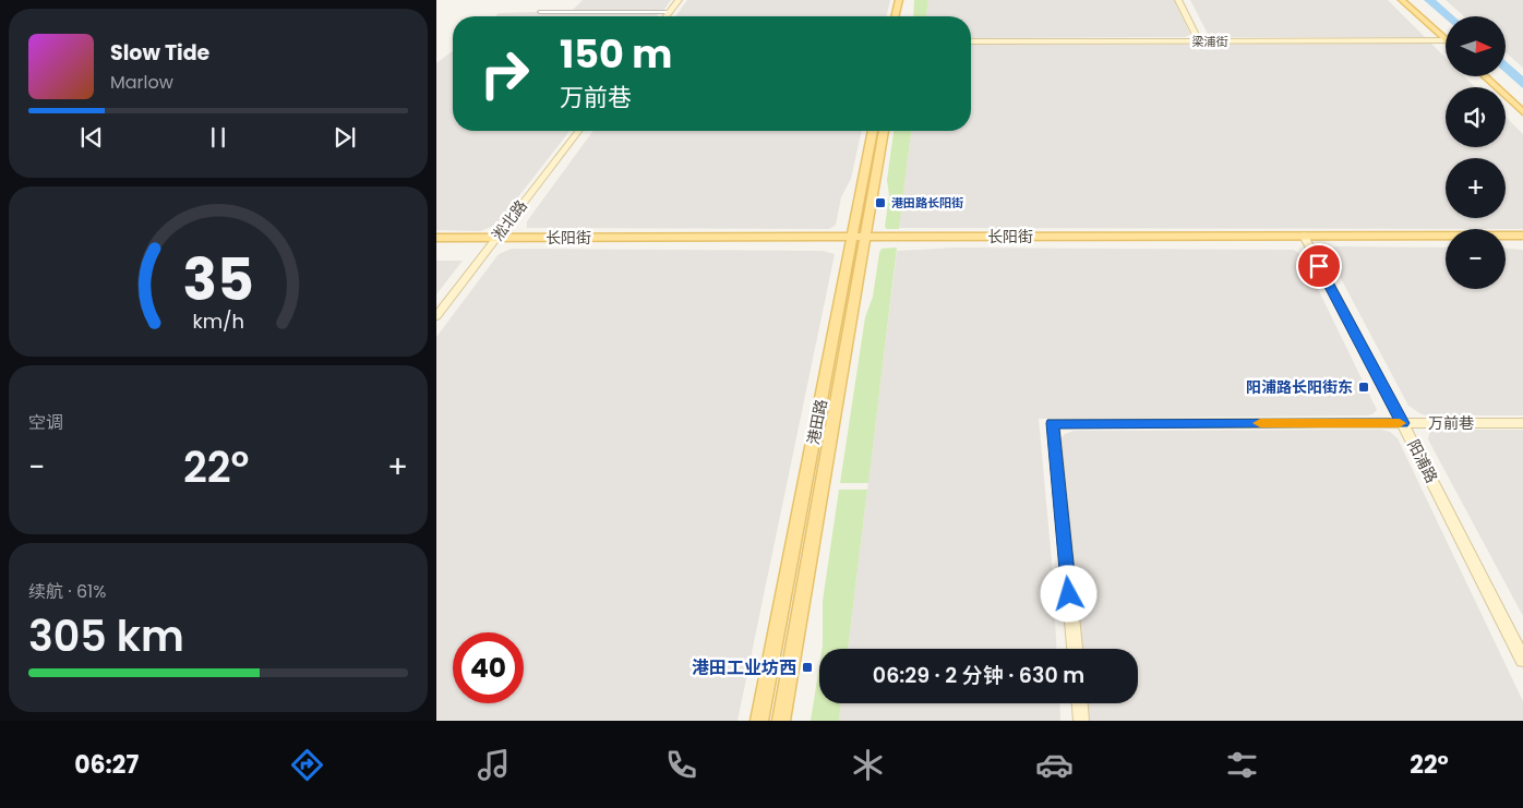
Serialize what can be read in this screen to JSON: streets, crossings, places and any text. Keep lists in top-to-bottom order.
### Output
{
  "streets": {
    "main road": ["长阳街", "港田路"],
    "street": [
      "梁浦街",
      "淞北路",
      "万前巷",
      "阳浦路"
    ]
  },
  "crossings": [
    ["淞北路", "长阳街"],
    ["长阳街", "港田路"],
    ["长阳街", "阳浦路"],
    ["万前巷", "阳浦路"]
  ],
  "places": {
    "transit": ["港田路长阳街", "阳浦路长阳街东", "港田工业坊西"]
  },
  "north": "right",
  "page": {
    "map_buttons": ["+", "−"],
    "turn": ["150 m", "万前巷"],
    "song": ["Slow Tide", "Marlow"],
    "tile": [
      "空调",
      ["续航 · 61%", "305 km"]
    ],
    "heat": ["−", "22°", "+"],
    "limit": "40",
    "trip": "06:29 · 2 分钟 · 630 m",
    "tabs": ["06:27", "22°"],
    "gauge": ["35", "km/h"]
  }
}
